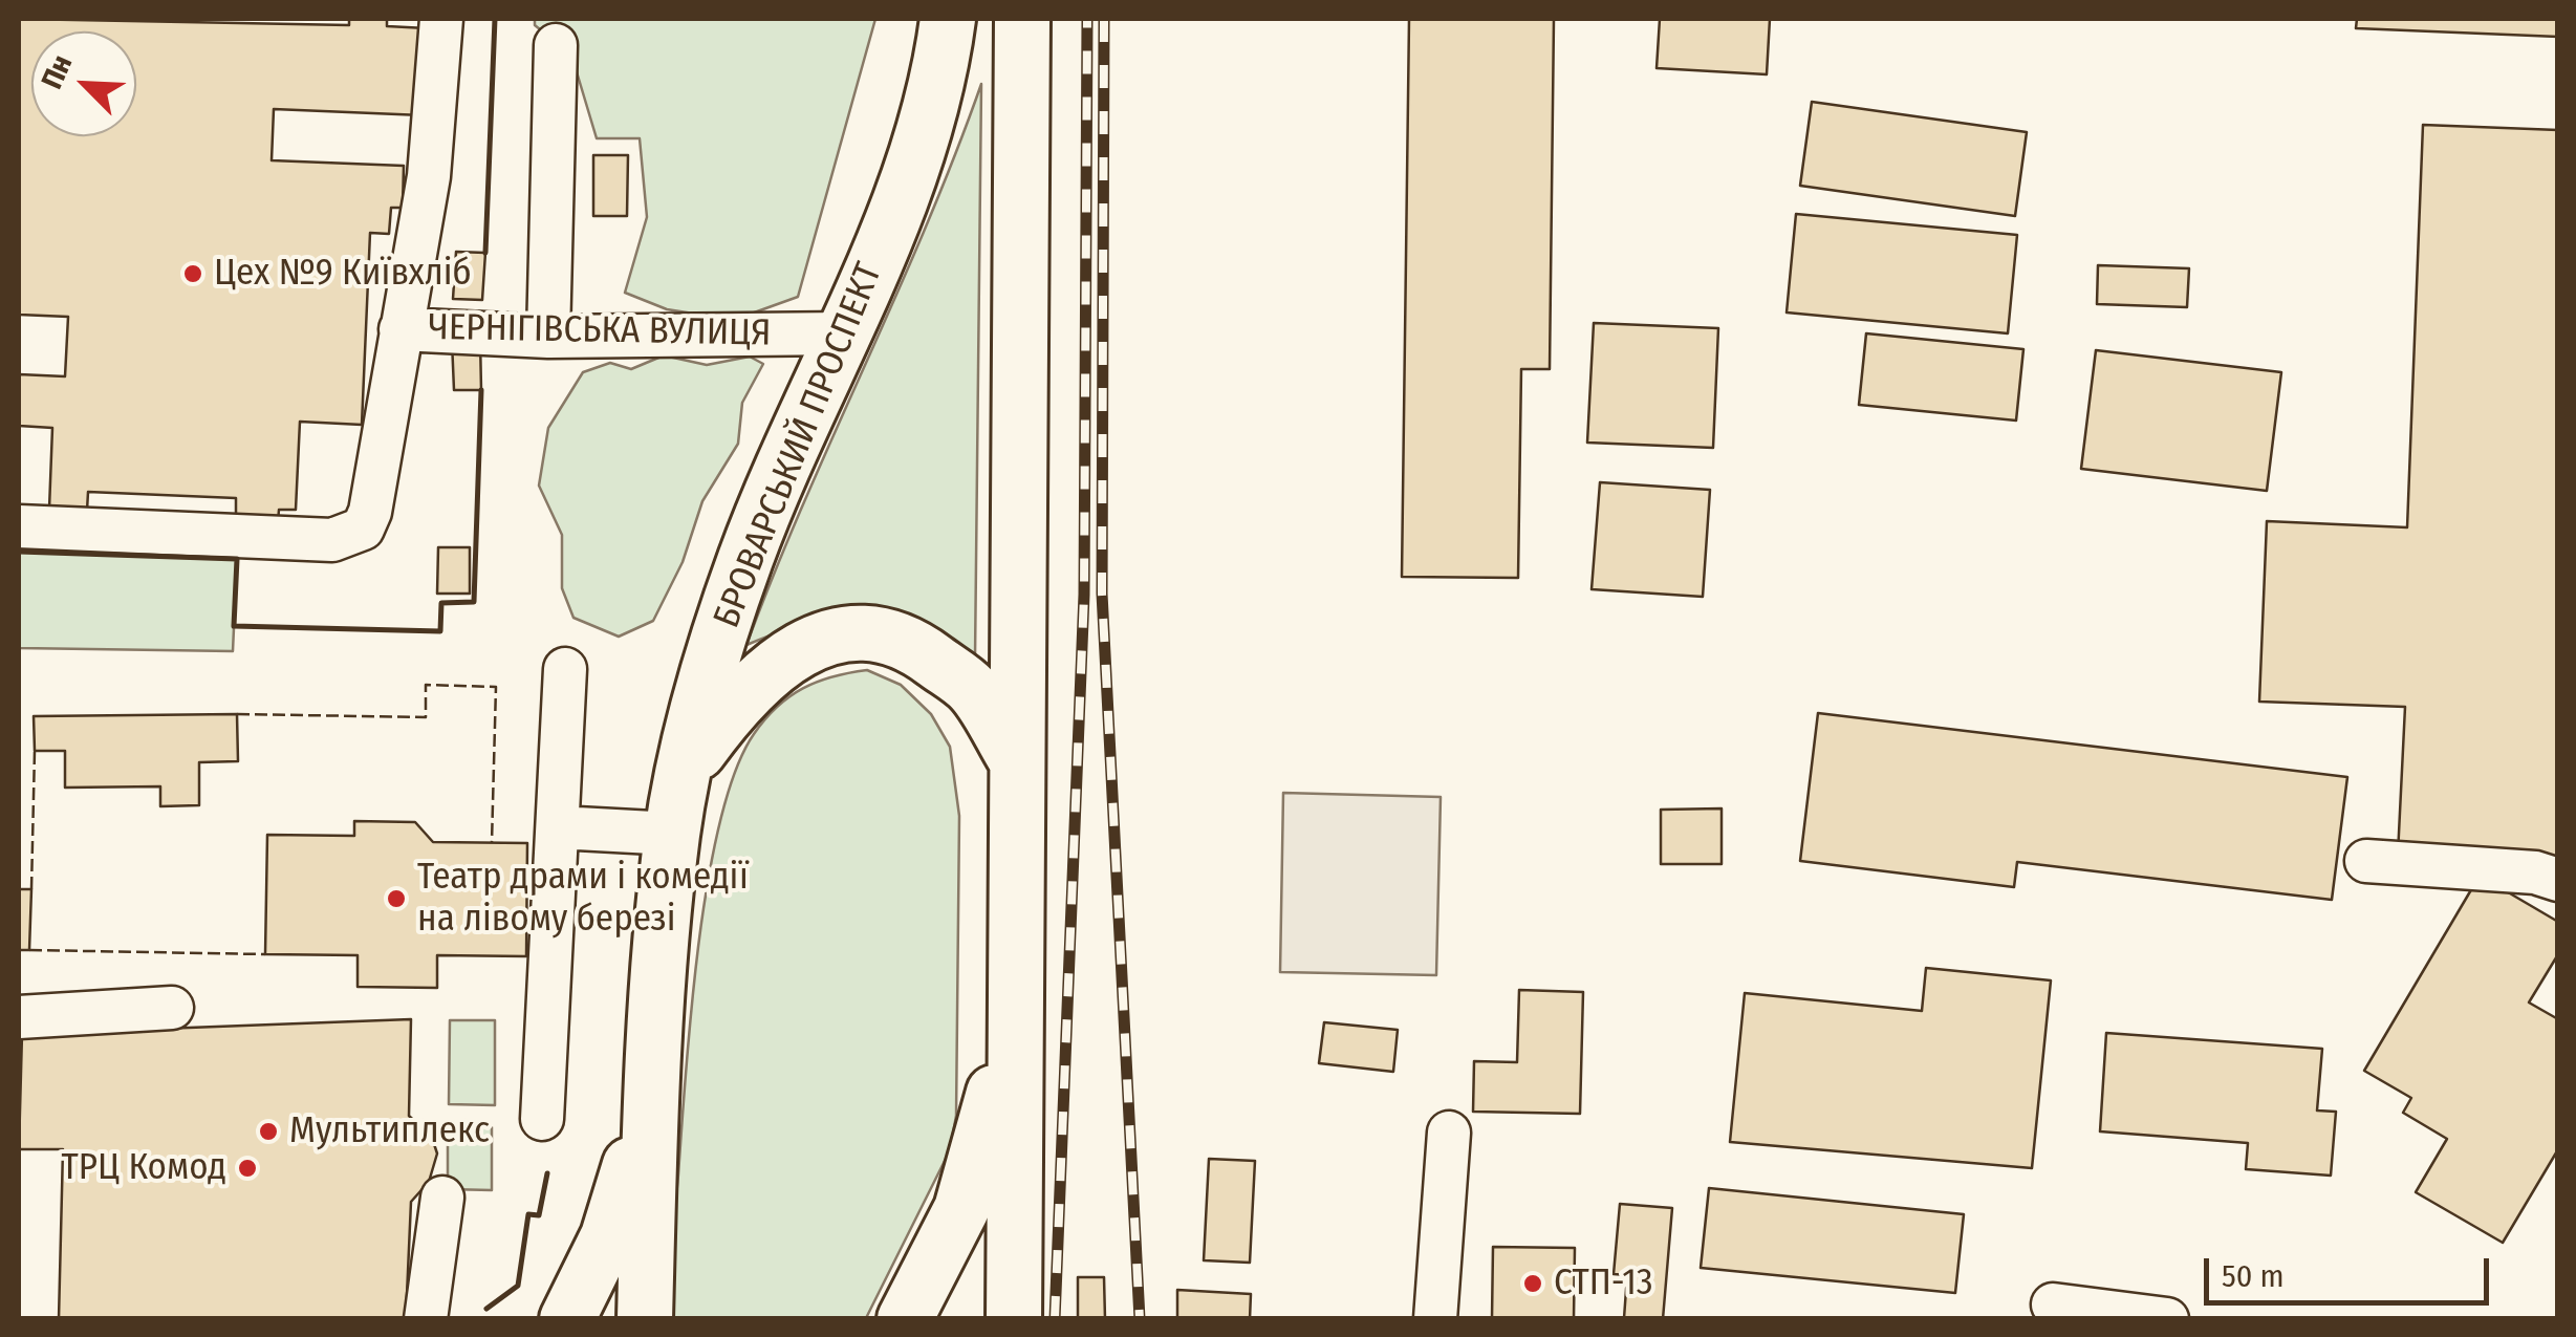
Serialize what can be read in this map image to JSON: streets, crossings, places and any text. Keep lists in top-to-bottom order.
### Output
{
  "streets": {
    "main road": ["БРОВАРСЬКИЙ ПРОСПЕКТ"],
    "lane": ["ЧЕРНІГІВСЬКА ВУЛИЦЯ"]
  },
  "crossings": [
    ["ЧЕРНІГІВСЬКА ВУЛИЦЯ", "БРОВАРСЬКИЙ ПРОСПЕКТ"]
  ],
  "places": [
    "Цех №9 Київхліб",
    "Театр драми і комедії на лівому березі",
    "Мультиплекс",
    "ТРЦ Комод",
    "СТП-13"
  ],
  "scale_bar": "50 m",
  "north": "top left"
}
